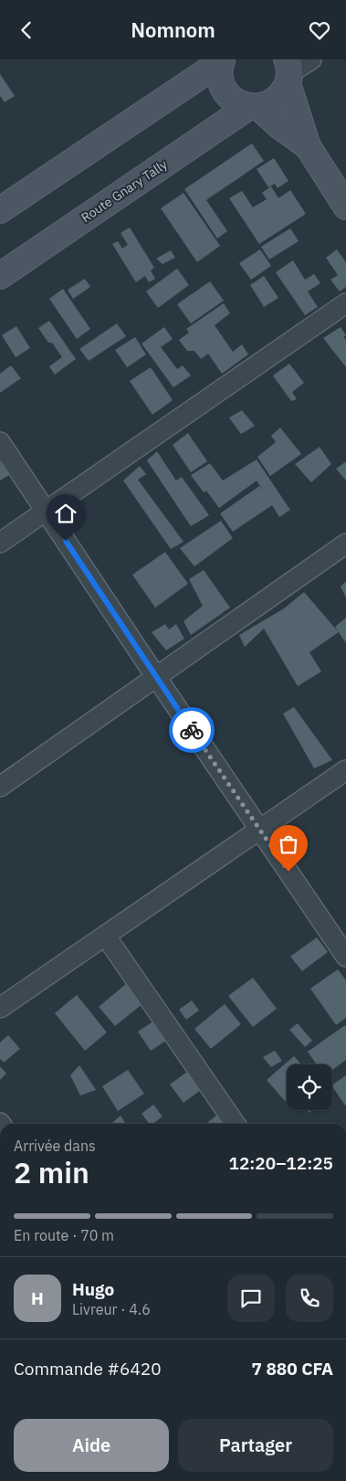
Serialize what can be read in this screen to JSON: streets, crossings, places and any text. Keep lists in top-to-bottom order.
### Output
{
  "streets": {
    "street": ["Route Gnary Tally"]
  },
  "page": {
    "header": "Nomnom",
    "heading": ["2 min", "Arrivée dans", "12:20–12:25"],
    "panel": [
      "Hugo",
      "Livreur · 4.6",
      "Commande #6420",
      "7 880 CFA"
    ],
    "bar": "En route · 70 m",
    "round": "H",
    "buttons": ["Aide", "Partager"]
  }
}
